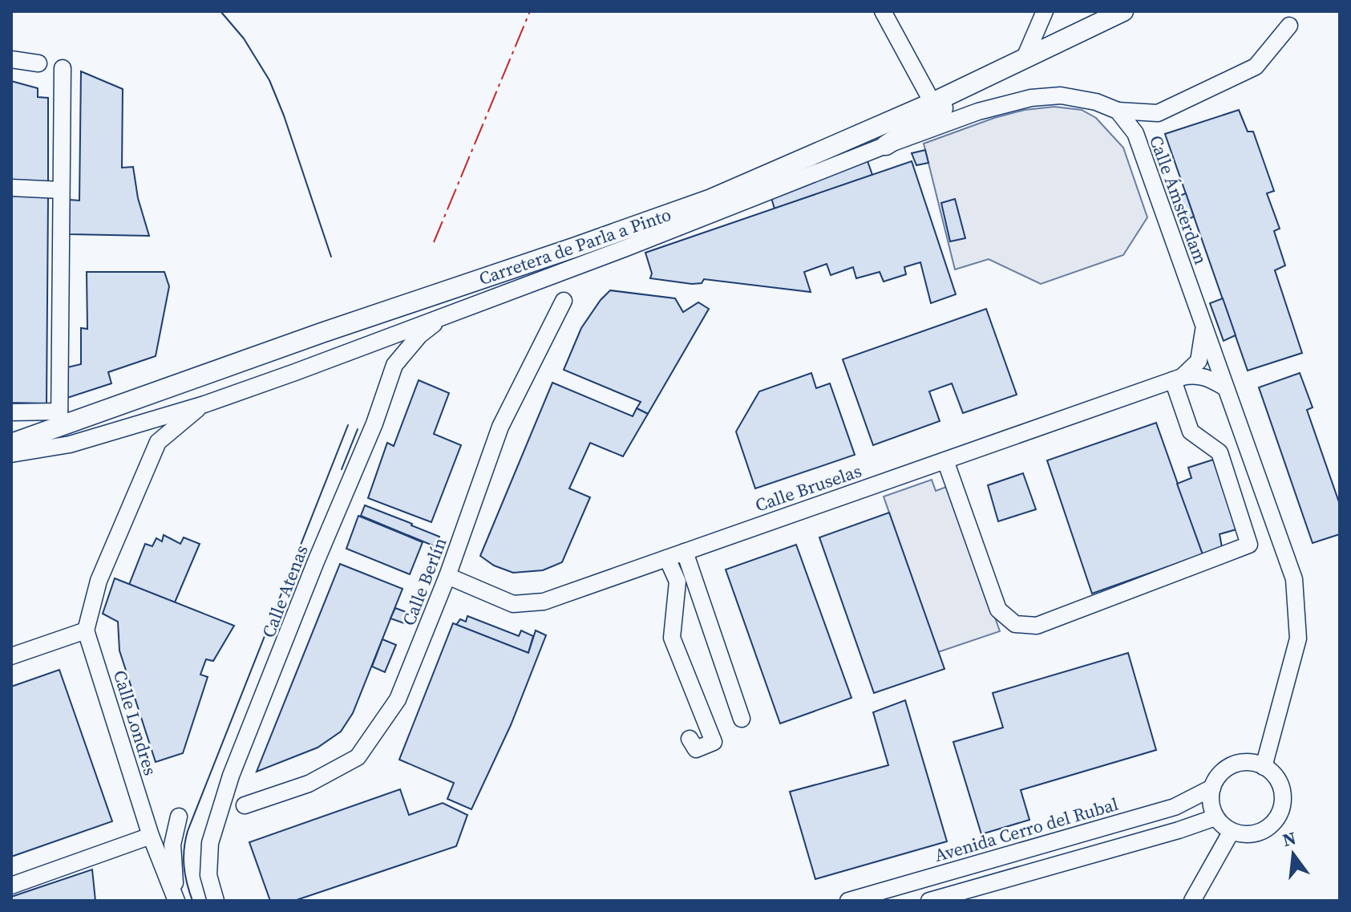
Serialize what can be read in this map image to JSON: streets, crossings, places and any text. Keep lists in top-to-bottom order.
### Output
{
  "streets": {
    "main road": ["Carretera de Parla a Pinto"],
    "street": [
      "Calle Ámsterdam",
      "Calle Bruselas",
      "Calle Berlín",
      "Calle Atenas",
      "Calle Londres",
      "Avenida Cerro del Rubal"
    ]
  },
  "crossings": [
    ["Calle Ámsterdam", "Avenida Cerro del Rubal"],
    ["Calle Bruselas", "Calle Berlín"],
    ["Calle Berlín", "Calle Atenas"]
  ],
  "north": "top"
}
